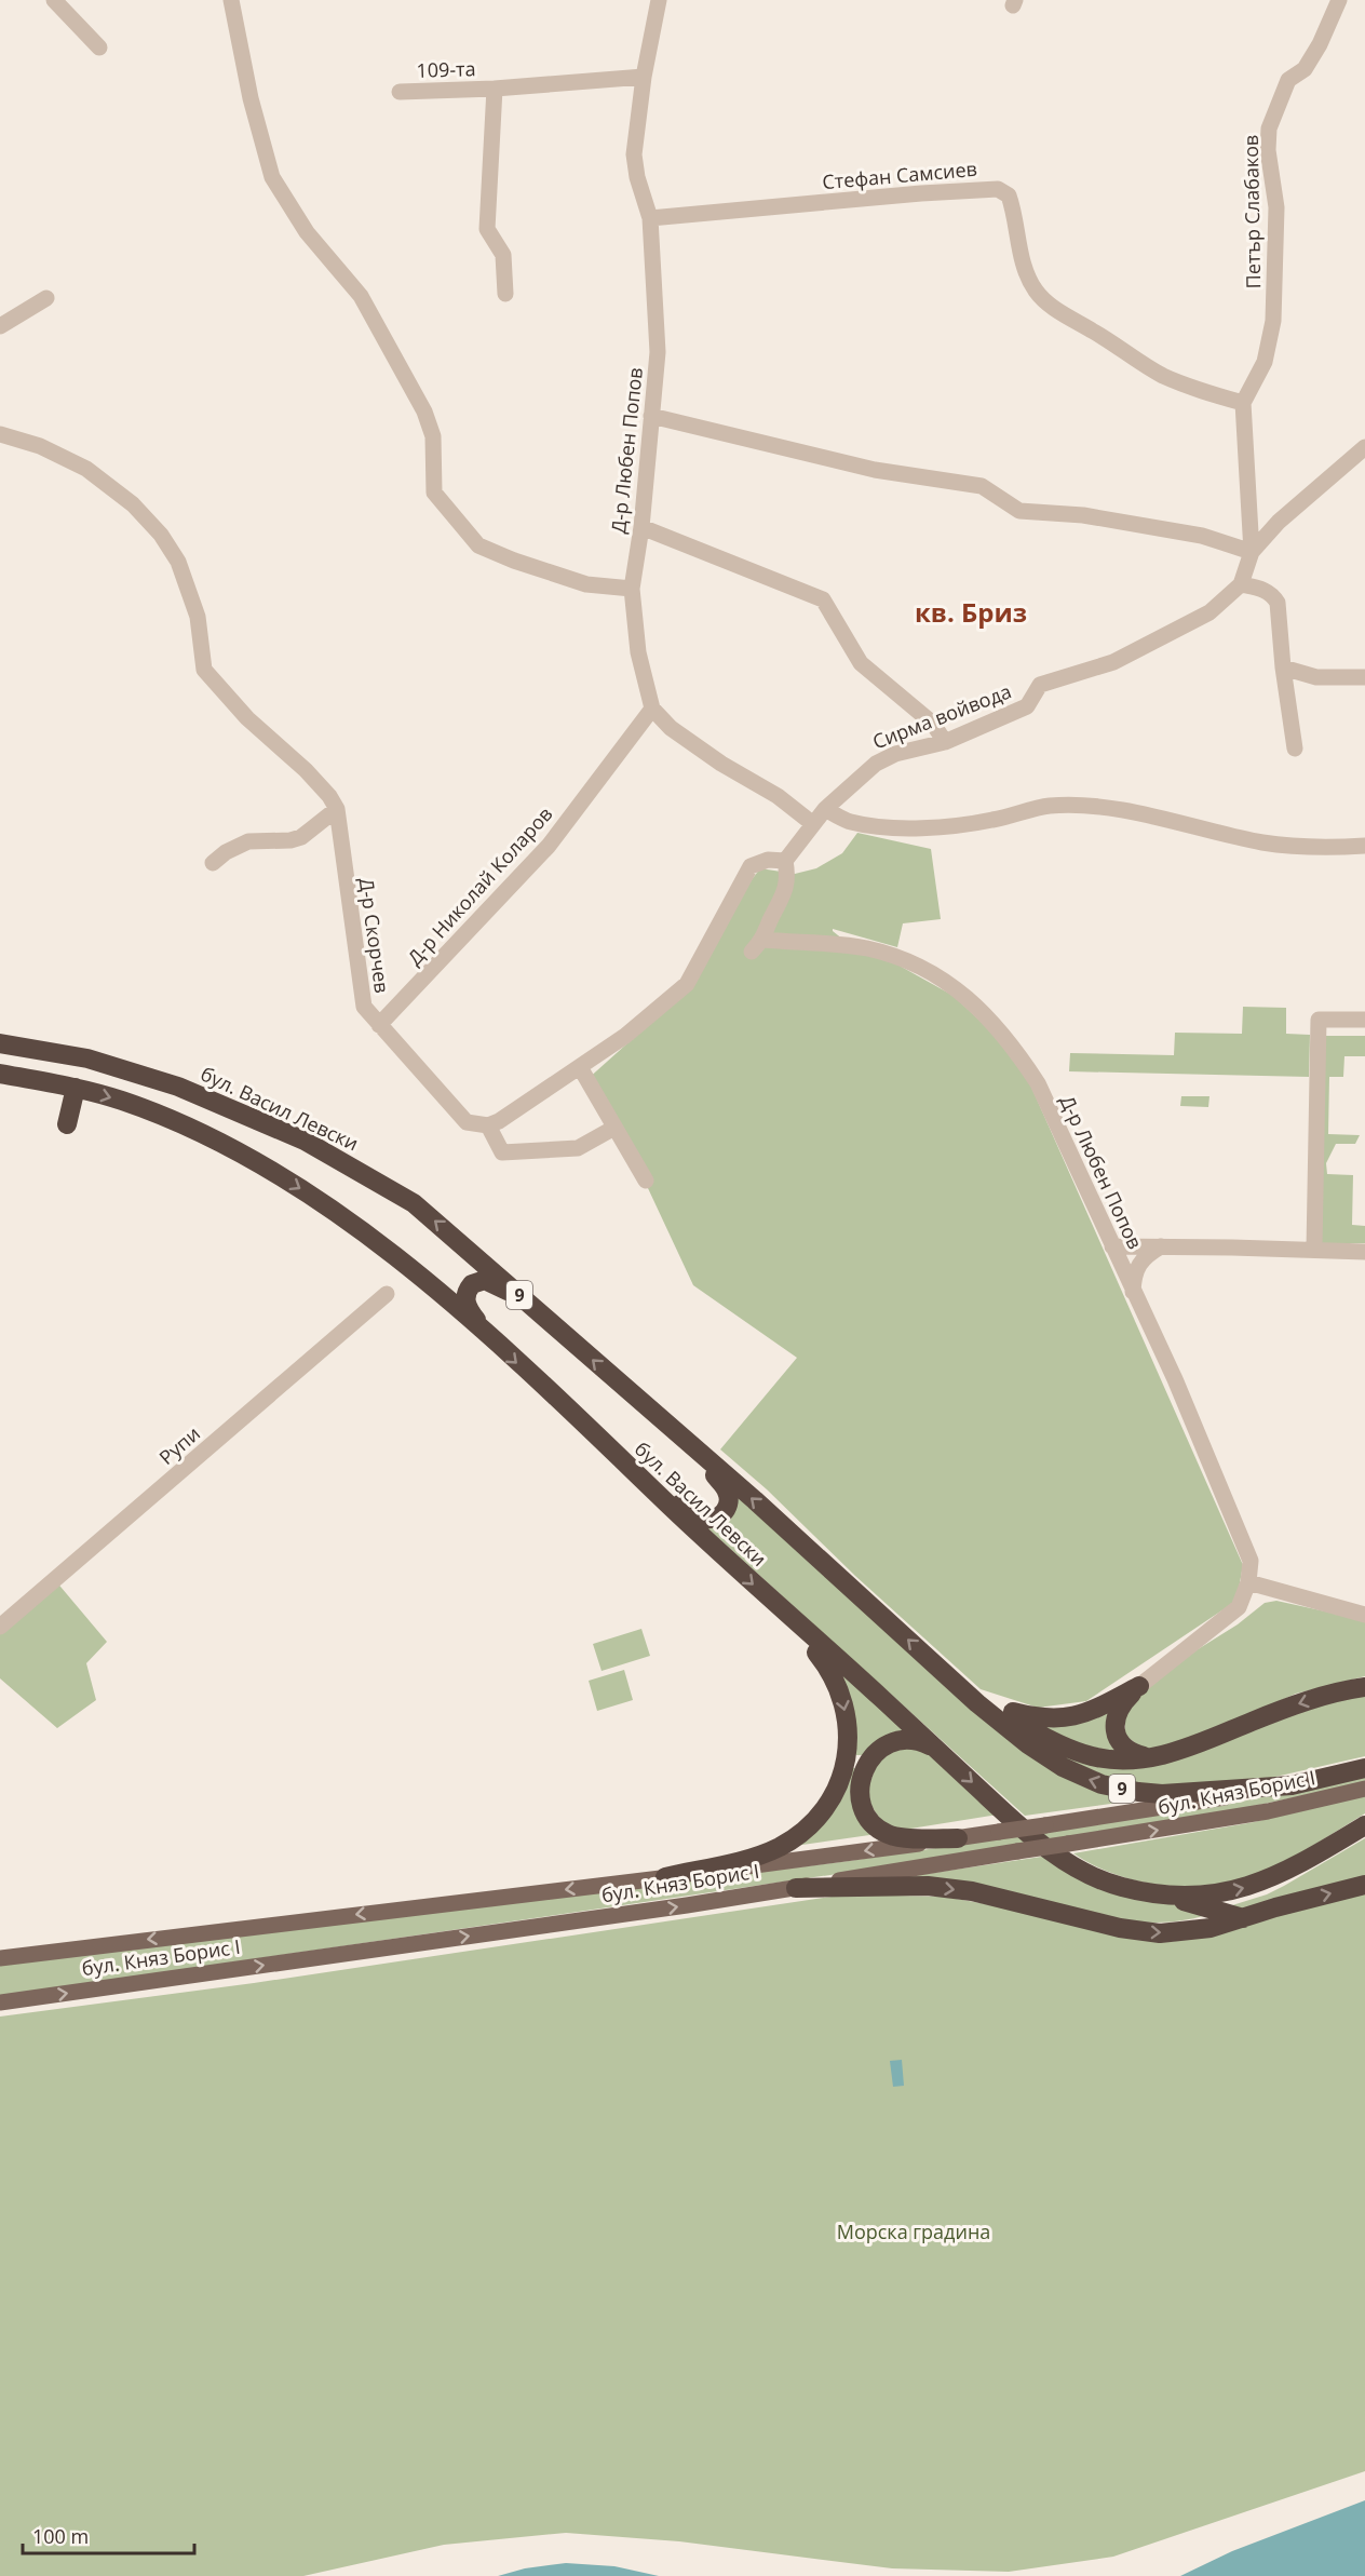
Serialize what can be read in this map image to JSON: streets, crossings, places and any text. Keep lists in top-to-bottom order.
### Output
{
  "streets": {
    "highway": ["бул. Васил Левски", "9", "бул. Княз Борис I"],
    "street": [
      "109-та",
      "Стефан Самсиев",
      "Петър Слабаков",
      "Д-р Любен Попов",
      "Сирма войвода",
      "Д-р Николай Коларов",
      "Д-р Скорчев",
      "Рупи"
    ]
  },
  "crossings": [
    ["109-та", "Д-р Любен Попов"],
    ["Стефан Самсиев", "Петър Слабаков"],
    ["Стефан Самсиев", "Д-р Любен Попов"],
    ["Петър Слабаков", "Сирма войвода"],
    ["Д-р Любен Попов", "Сирма войвода"],
    ["Д-р Любен Попов", "Д-р Николай Коларов"],
    ["Д-р Николай Коларов", "Д-р Скорчев"],
    ["бул. Васил Левски", "бул. Княз Борис I"]
  ],
  "districts": ["кв. Бриз"],
  "parks": ["Морска градина"],
  "scale_bar": "100 m"
}
